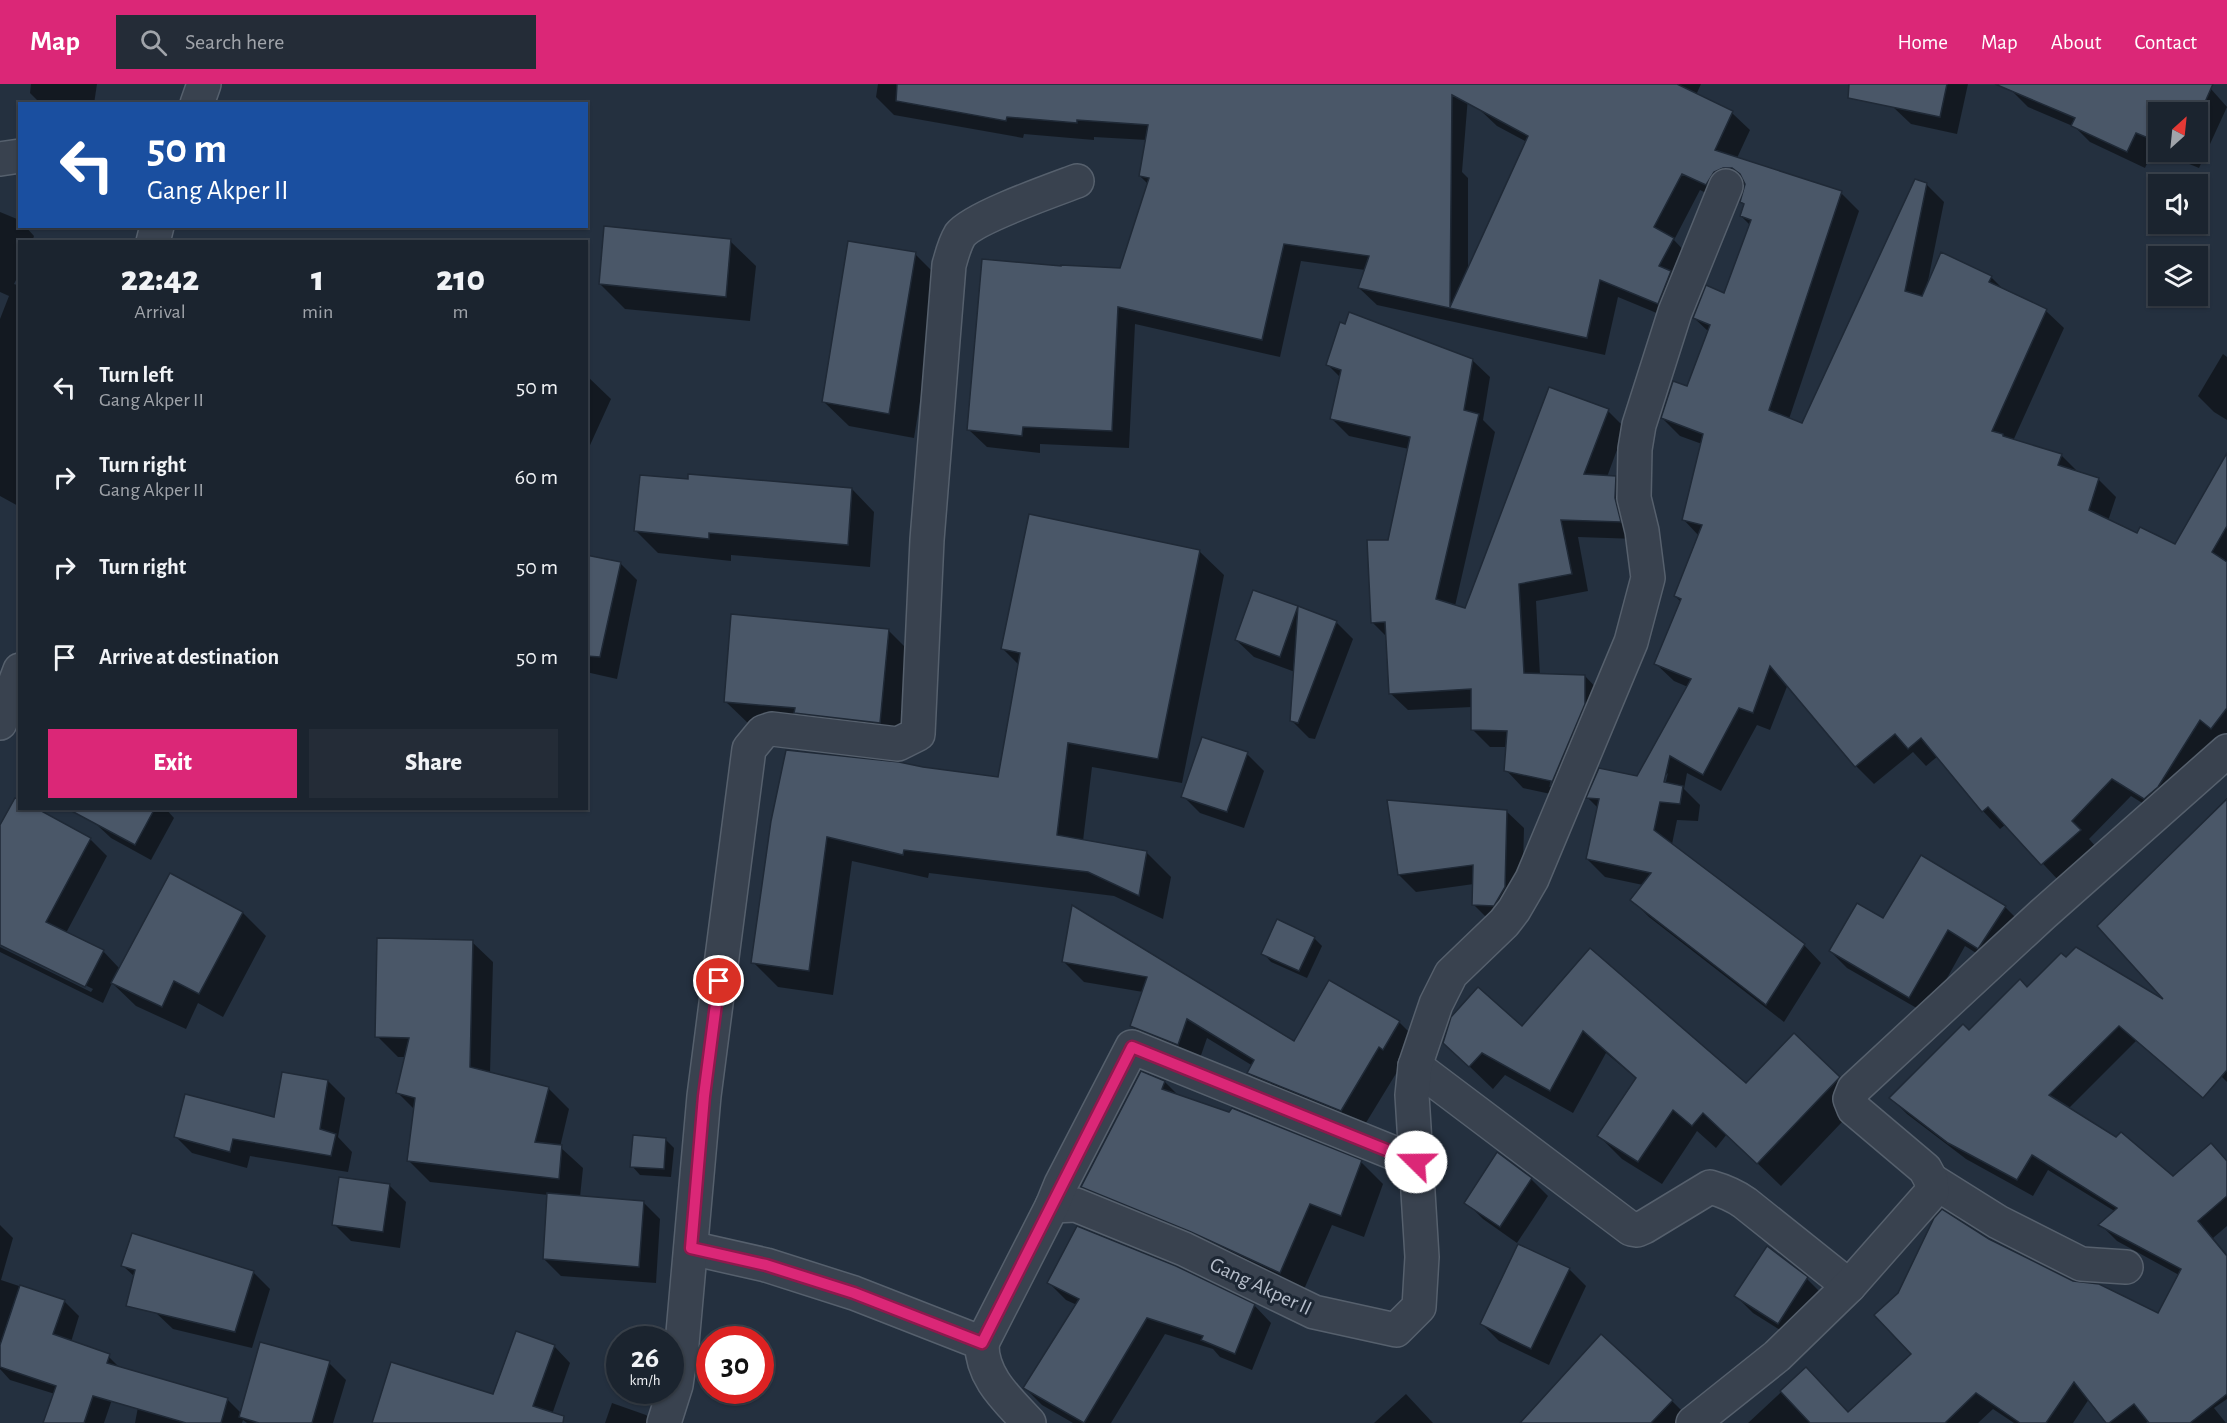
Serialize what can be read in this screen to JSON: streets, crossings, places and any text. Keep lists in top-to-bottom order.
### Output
{
  "streets": {
    "street": ["Gang Akper II"]
  },
  "north": "top right",
  "page": {
    "header": "Map",
    "search": "Search here",
    "nav": [
      "Home",
      "Map",
      "About",
      "Contact"
    ],
    "turn": ["50 m", "Gang Akper II"],
    "eta": [
      "22:42",
      "Arrival",
      "1",
      "min",
      "210",
      "m"
    ],
    "list": [
      {
        "name": "Turn left",
        "note": "Gang Akper II",
        "value": "50 m"
      },
      {
        "name": "Turn right",
        "note": "Gang Akper II",
        "value": "60 m"
      },
      {
        "name": "Turn right",
        "value": "50 m"
      },
      {
        "name": "Arrive at destination",
        "value": "50 m"
      }
    ],
    "buttons": ["Exit", "Share"],
    "speed": "26 km/h",
    "limit": "30"
  }
}
